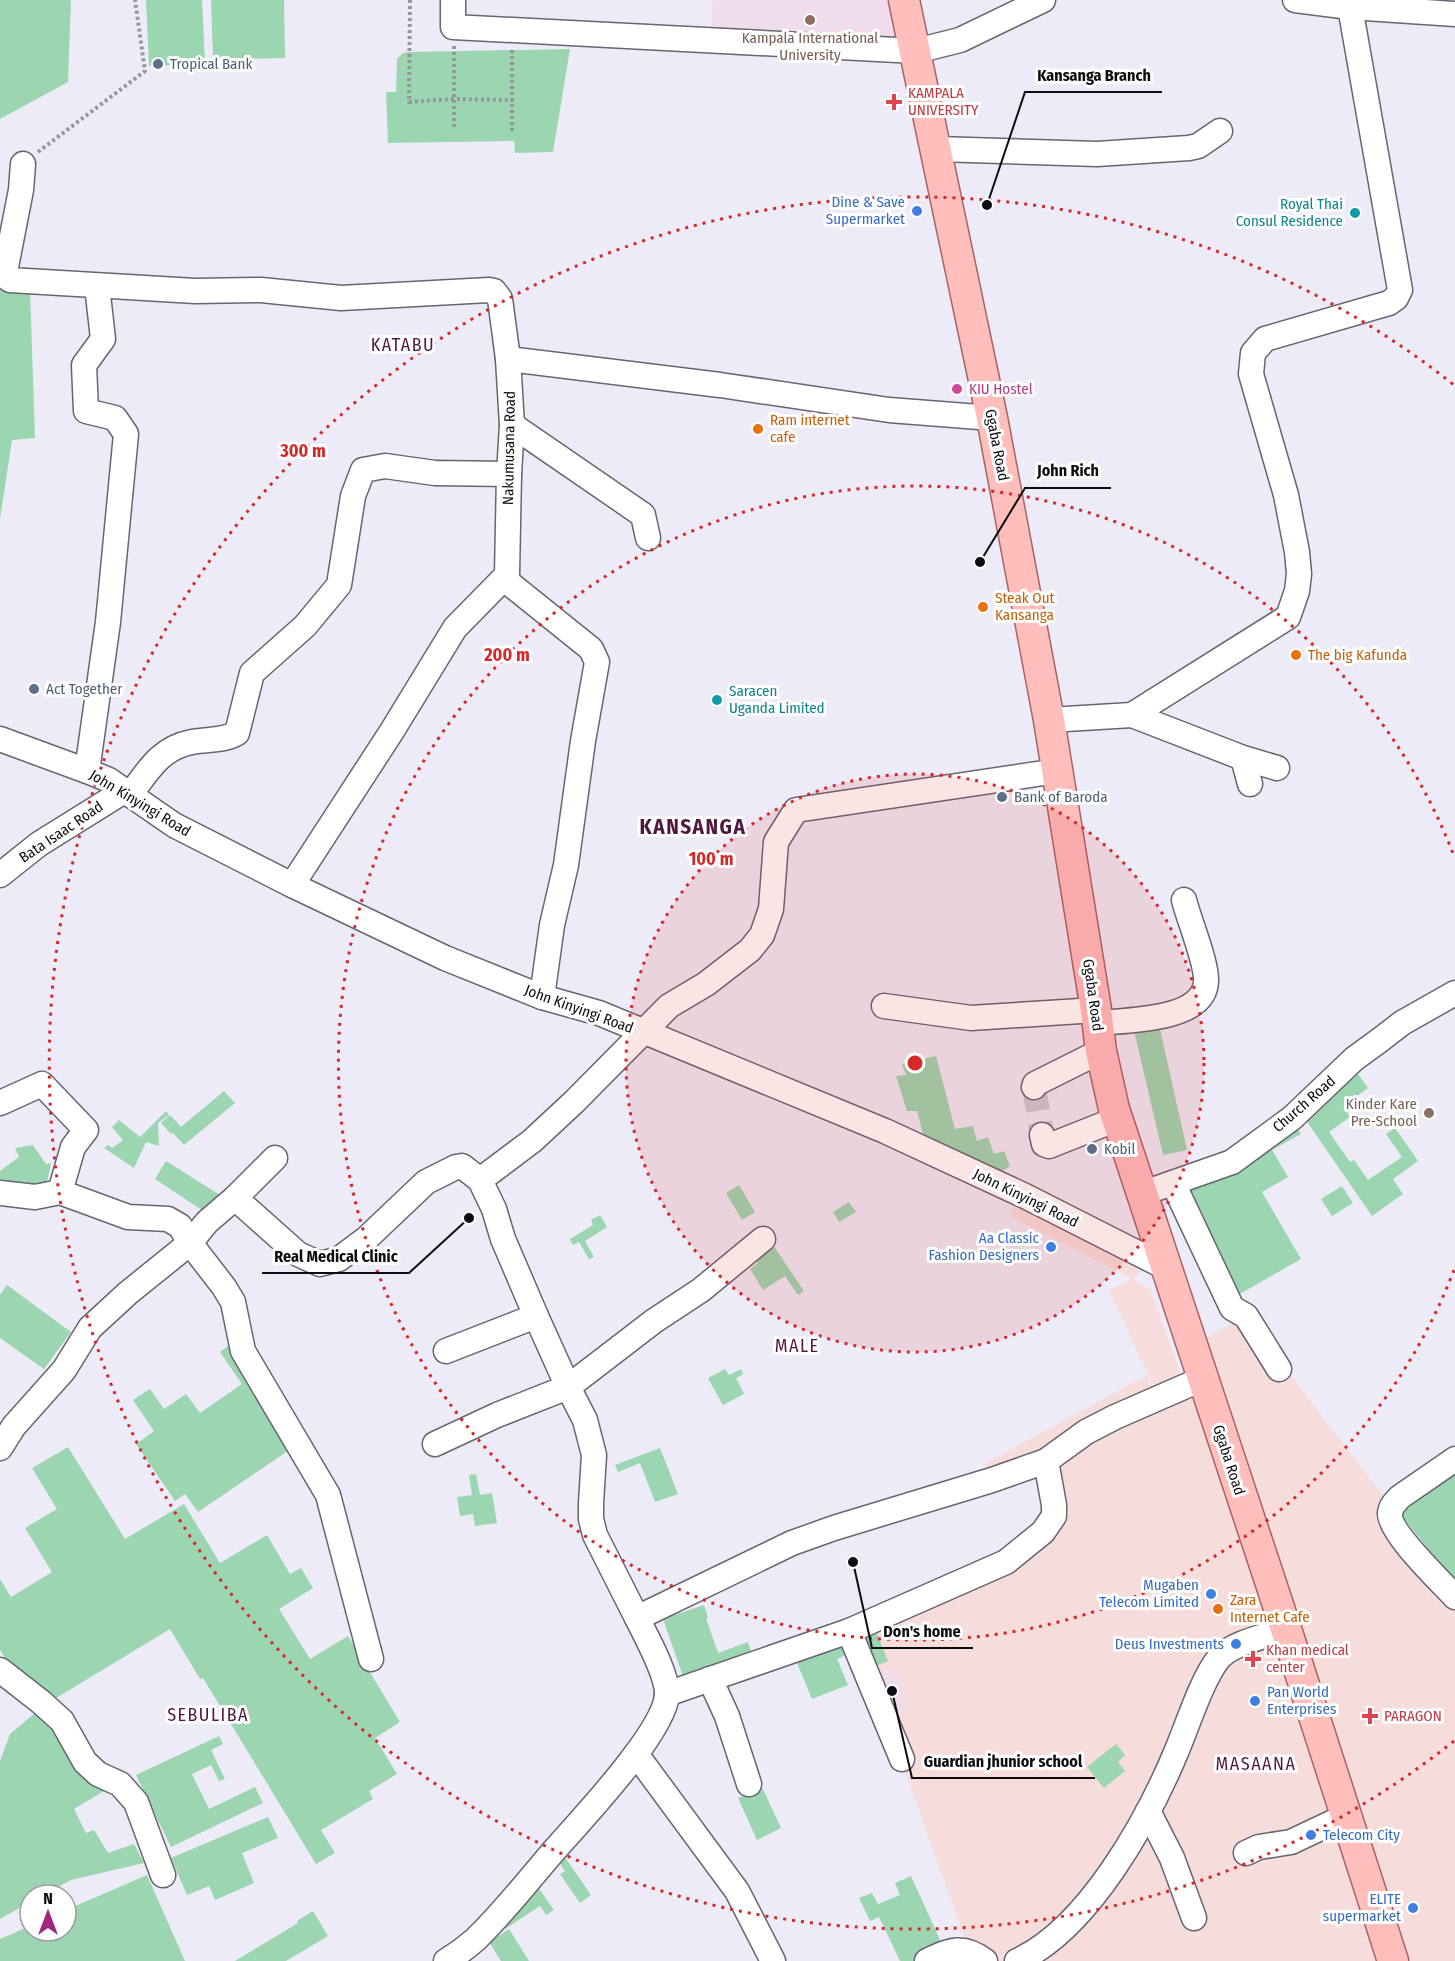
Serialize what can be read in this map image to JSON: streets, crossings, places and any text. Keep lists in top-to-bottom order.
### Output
{
  "streets": {
    "main road": ["Ggaba Road"],
    "street": [
      "Nakumusana Road",
      "John Kinyingi Road",
      "Bata Isaac Road",
      "Church Road"
    ]
  },
  "crossings": [
    ["Ggaba Road", "John Kinyingi Road"],
    ["Ggaba Road", "Church Road"],
    ["John Kinyingi Road", "Bata Isaac Road"]
  ],
  "districts": [
    "KATABU",
    "KANSANGA",
    "MALE",
    "SEBULIBA",
    "MASAANA"
  ],
  "places": {
    "other": [
      "Kampala International University",
      "Tropical Bank",
      "Kansanga Branch",
      "Dine & Save Supermarket",
      "Royal Thai Consul Residence",
      "KIU Hostel",
      "Ram internet cafe",
      "John Rich",
      "Steak Out Kansanga",
      "The big Kafunda",
      "Act Together",
      "Saracen Uganda Limited",
      "Bank of Baroda",
      "Kinder Kare Pre-School",
      "Kobil",
      "Real Medical Clinic",
      "Aa Classic Fashion Designers",
      "Don's home",
      "Mugaben Telecom Limited",
      "Zara Internet Cafe",
      "Deus Investments",
      "Guardian jhunior school",
      "Pan World Enterprises",
      "Telecom City",
      "ELITE supermarket"
    ],
    "health": ["KAMPALA UNIVERSITY", "Khan medical center", "PARAGON"]
  },
  "north": "top",
  "rings": ["300 m", "200 m", "100 m"]
}
